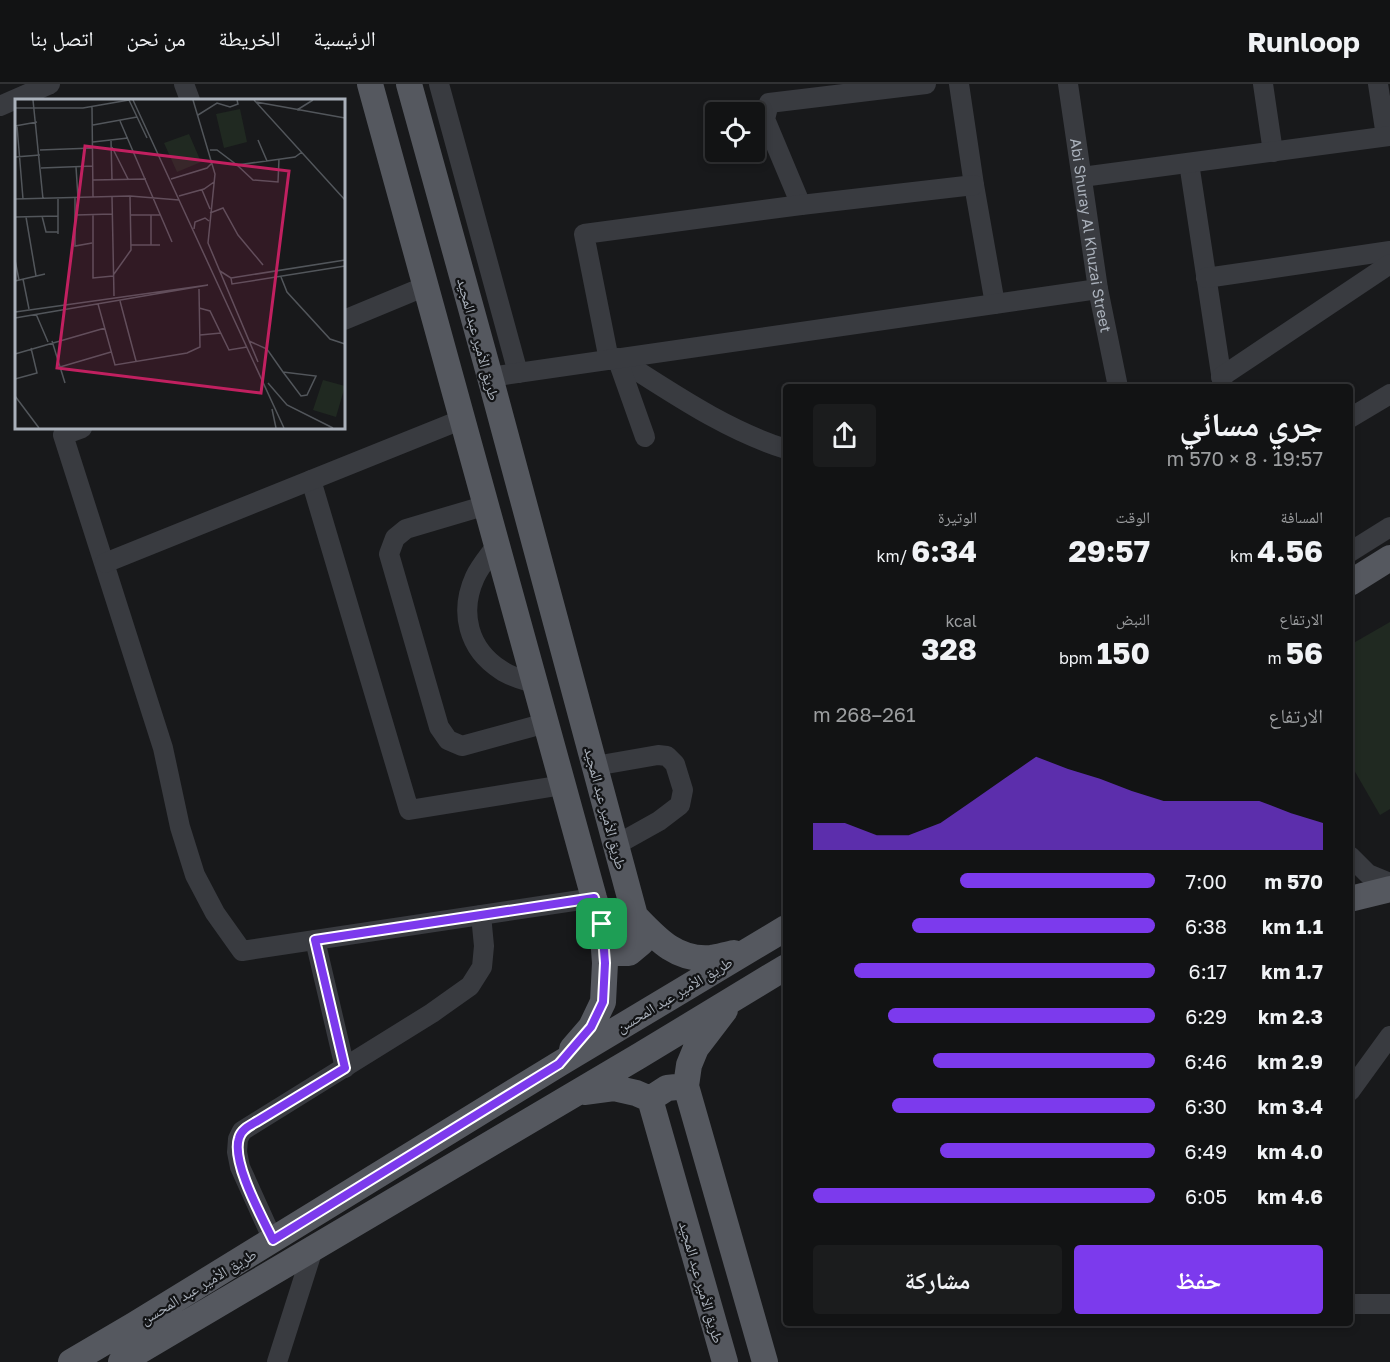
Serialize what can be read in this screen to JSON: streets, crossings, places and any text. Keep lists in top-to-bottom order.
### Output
{
  "streets": {
    "main road": ["طريق الأمير عبد المجيد", "طريق الأمير عبد المحسن"],
    "street": ["Abi Shuray Al Khuzai Street"]
  },
  "page": {
    "header": "Runloop",
    "nav": [
      "الرئيسية",
      "الخريطة",
      "من نحن",
      "اتصل بنا"
    ],
    "heading": ["جري مسائي", "19:57 · 8 × 570 m"],
    "stats": [
      ["المسافة", "4.56 km"],
      ["الوقت", "29:57"],
      ["الوتيرة", "6:34 /km"],
      ["الارتفاع", "56 m"],
      ["النبض", "150 bpm"],
      ["kcal", "328"]
    ],
    "chart": ["الارتفاع", "261–268 m"],
    "list": [
      {
        "name": "570 m",
        "note": "7:00"
      },
      {
        "name": "1.1 km",
        "note": "6:38"
      },
      {
        "name": "1.7 km",
        "note": "6:17"
      },
      {
        "name": "2.3 km",
        "note": "6:29"
      },
      {
        "name": "2.9 km",
        "note": "6:46"
      },
      {
        "name": "3.4 km",
        "note": "6:30"
      },
      {
        "name": "4.0 km",
        "note": "6:49"
      },
      {
        "name": "4.6 km",
        "note": "6:05"
      }
    ],
    "buttons": ["حفظ", "مشاركة"]
  }
}
